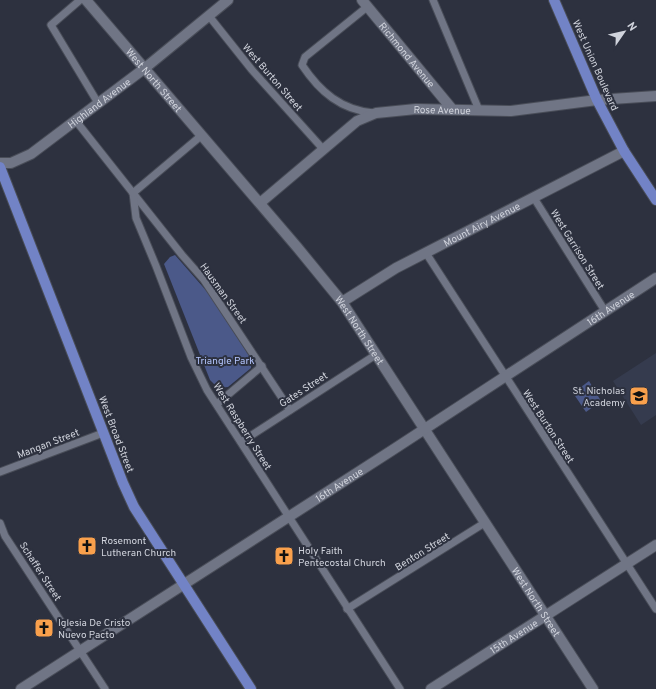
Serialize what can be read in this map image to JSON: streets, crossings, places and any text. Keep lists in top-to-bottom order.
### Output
{
  "streets": {
    "main road": ["West Union Boulevard", "West Broad Street"],
    "street": [
      "Richmond Avenue",
      "West North Street",
      "Highland Avenue",
      "Rose Avenue",
      "Mount Airy Avenue",
      "16th Avenue",
      "15th Avenue"
    ],
    "lane": [
      "West Burton Street",
      "West Garrison Street",
      "Hausman Street",
      "Gates Street",
      "West Raspberry Street",
      "Mangan Street",
      "Benton Street",
      "Schaffer Street"
    ]
  },
  "crossings": [
    ["Richmond Avenue", "Rose Avenue"],
    ["West Union Boulevard", "Rose Avenue"],
    ["West Union Boulevard", "Mount Airy Avenue"],
    ["West Burton Street", "Highland Avenue"],
    ["West Burton Street", "Rose Avenue"],
    ["West Burton Street", "Mount Airy Avenue"],
    ["West Burton Street", "16th Avenue"],
    ["West Burton Street", "15th Avenue"],
    ["West North Street", "Highland Avenue"],
    ["West North Street", "Rose Avenue"],
    ["West North Street", "Mount Airy Avenue"],
    ["West North Street", "16th Avenue"],
    ["West North Street", "Gates Street"],
    ["West North Street", "Benton Street"],
    ["West North Street", "15th Avenue"],
    ["Mount Airy Avenue", "West Garrison Street"],
    ["West Garrison Street", "16th Avenue"],
    ["Hausman Street", "Gates Street"],
    ["Hausman Street", "West Raspberry Street"],
    ["16th Avenue", "West Raspberry Street"],
    ["16th Avenue", "West Broad Street"],
    ["16th Avenue", "Schaffer Street"],
    ["Gates Street", "West Raspberry Street"],
    ["West Raspberry Street", "Benton Street"],
    ["West Broad Street", "Mangan Street"]
  ],
  "parks": ["Triangle Park"],
  "places": {
    "school or university": ["St. Nicholas Academy"],
    "church": ["Rosemont Lutheran Church", "Holy Faith Pentecostal Church", "Iglesia De Cristo Nuevo Pacto"]
  },
  "north": "top right"
}
